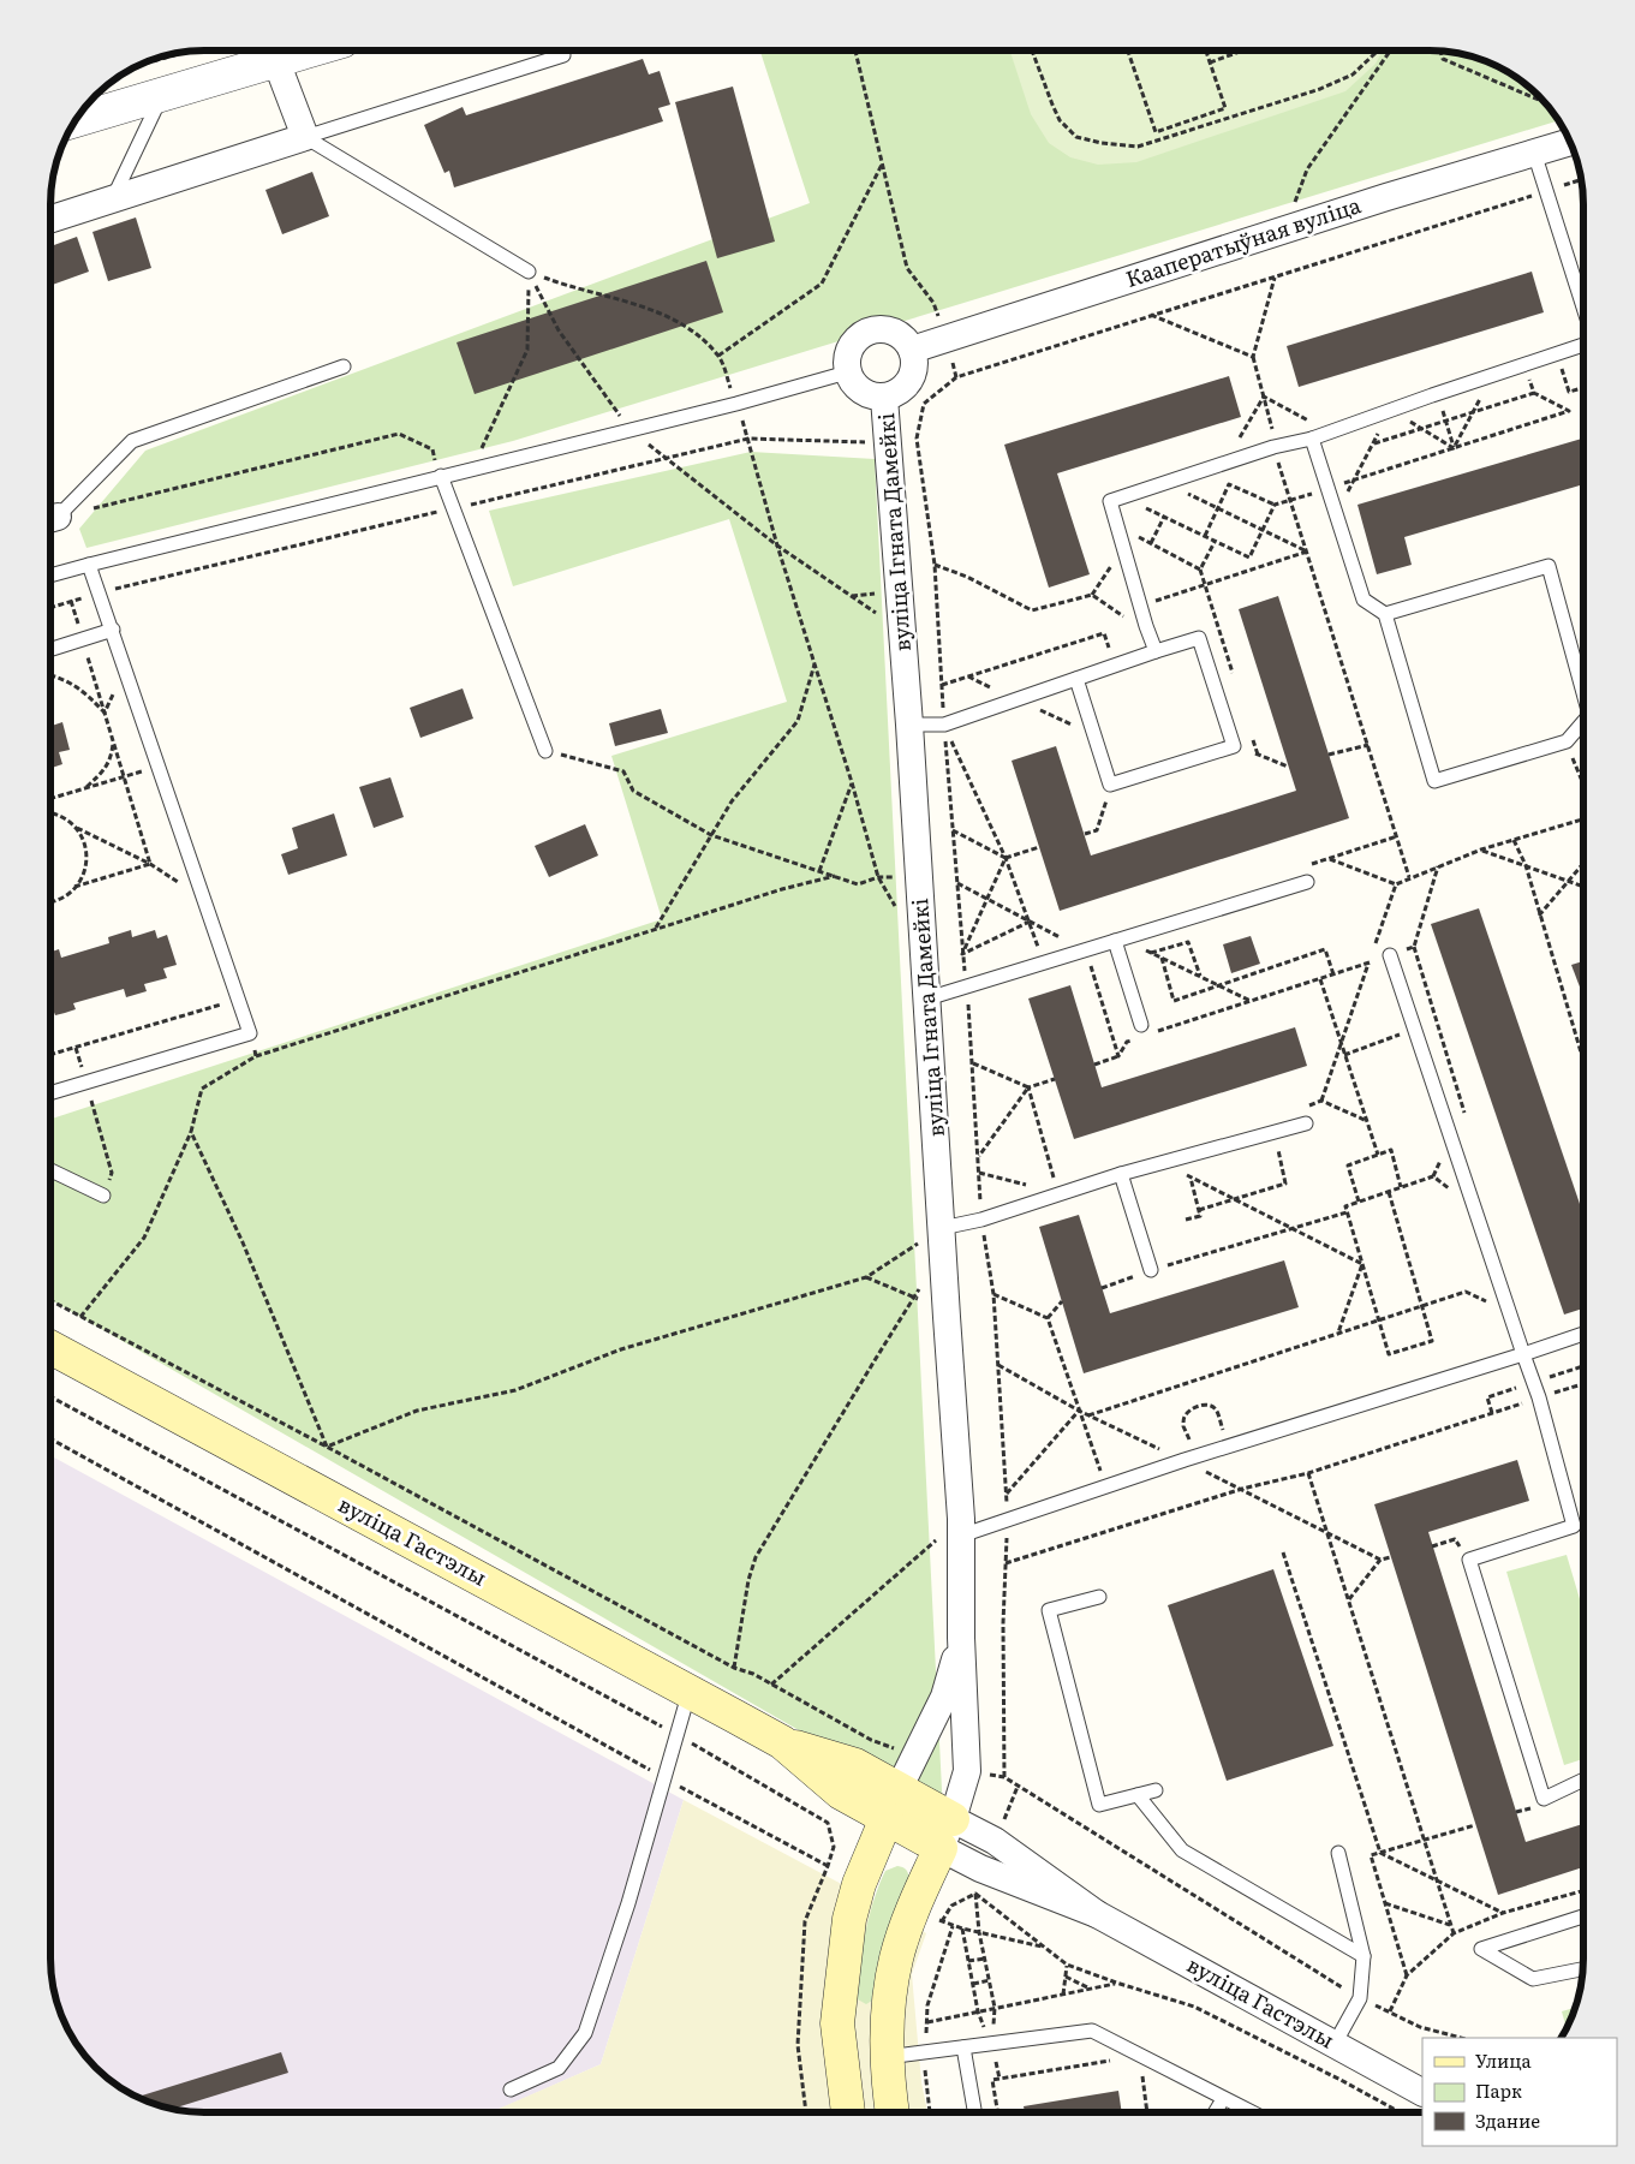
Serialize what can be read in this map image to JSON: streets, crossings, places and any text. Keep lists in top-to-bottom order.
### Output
{
  "streets": {
    "main road": ["вуліца Гастэлы"],
    "street": ["Кааператыўная вуліца", "вуліца Ігната Дамейкі"]
  },
  "crossings": [
    ["Кааператыўная вуліца", "вуліца Ігната Дамейкі"],
    ["вуліца Ігната Дамейкі", "вуліца Гастэлы"]
  ],
  "legend": ["Улица", "Парк", "Здание"]
}
